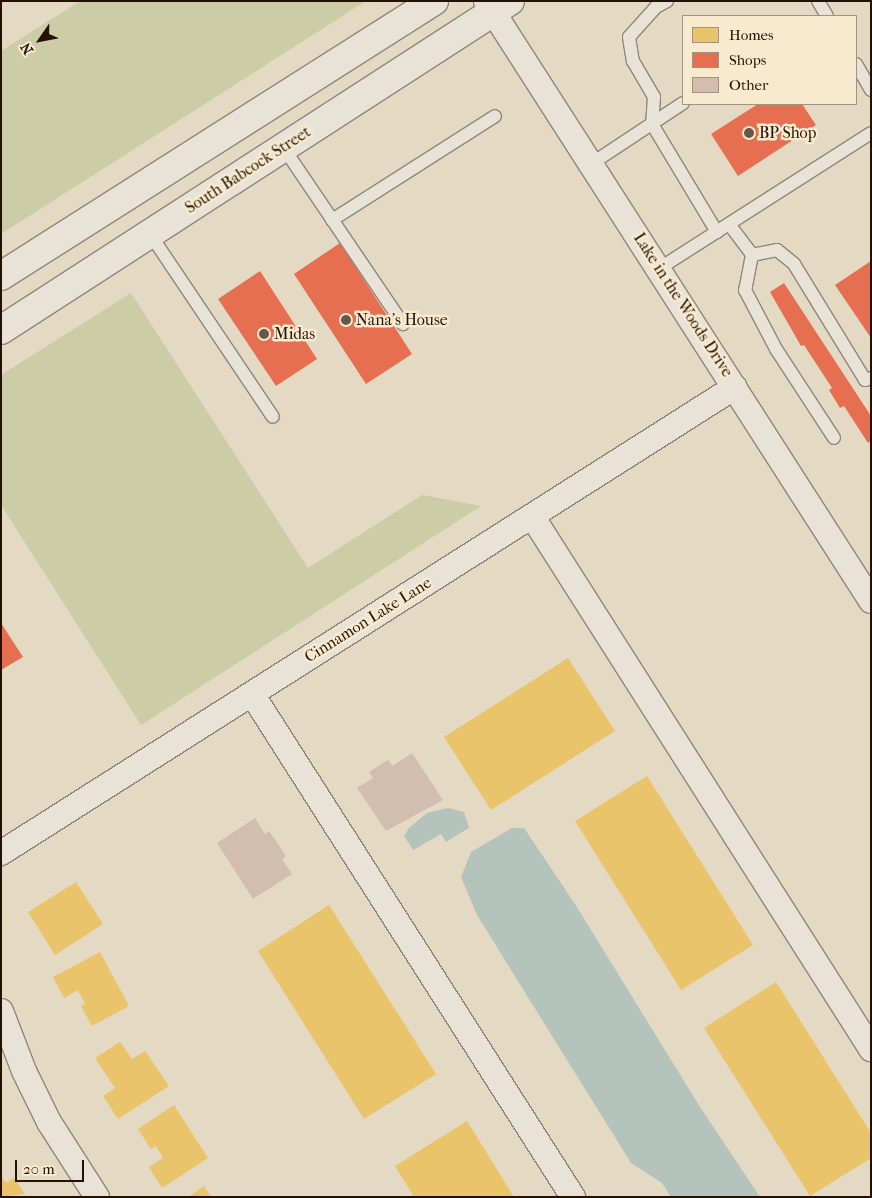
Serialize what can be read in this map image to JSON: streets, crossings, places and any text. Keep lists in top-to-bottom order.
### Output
{
  "streets": {
    "main road": ["South Babcock Street"],
    "street": ["Lake in the Woods Drive", "Cinnamon Lake Lane"]
  },
  "crossings": [
    ["South Babcock Street", "Lake in the Woods Drive"],
    ["Lake in the Woods Drive", "Cinnamon Lake Lane"]
  ],
  "places": ["BP Shop", "Nana's House", "Midas"],
  "legend": ["Homes", "Shops", "Other"],
  "scale_bar": "20 m",
  "north": "bottom left"
}
